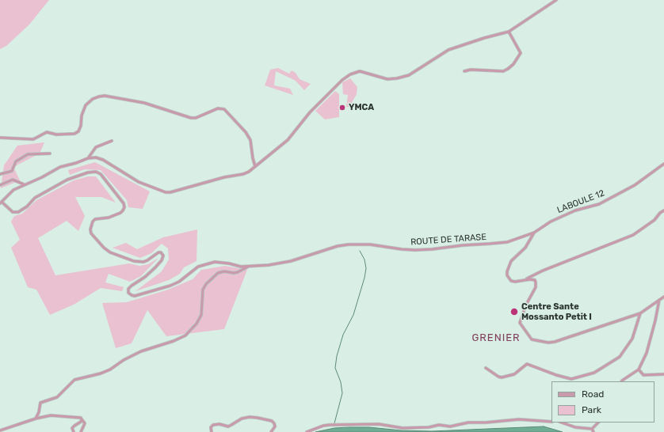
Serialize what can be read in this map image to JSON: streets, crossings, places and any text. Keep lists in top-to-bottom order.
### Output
{
  "streets": {
    "street": ["LABOULE 12", "ROUTE DE TARASE"]
  },
  "crossings": [
    ["LABOULE 12", "ROUTE DE TARASE"]
  ],
  "districts": ["GRENIER"],
  "places": ["YMCA", "Centre Sante Mossanto Petit I"],
  "legend": ["Road", "Park"]
}
